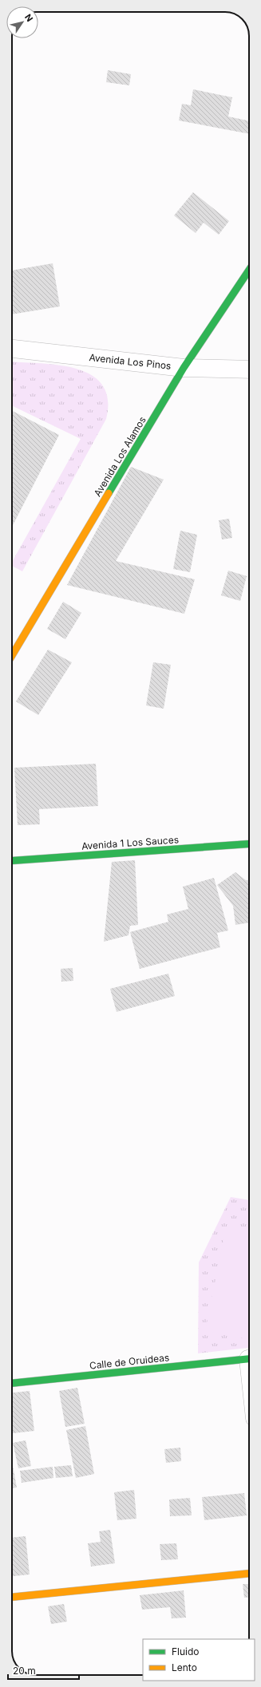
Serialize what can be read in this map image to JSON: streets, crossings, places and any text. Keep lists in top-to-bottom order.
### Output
{
  "streets": {
    "street": [
      "Avenida Los Pinos",
      "Avenida Los Alamos",
      "Avenida 1 Los Sauces",
      "Calle de Oruideas"
    ]
  },
  "crossings": [
    ["Avenida Los Pinos", "Avenida Los Alamos"]
  ],
  "legend": ["Fluido", "Lento"],
  "scale_bar": "20 m",
  "north": "top right"
}
